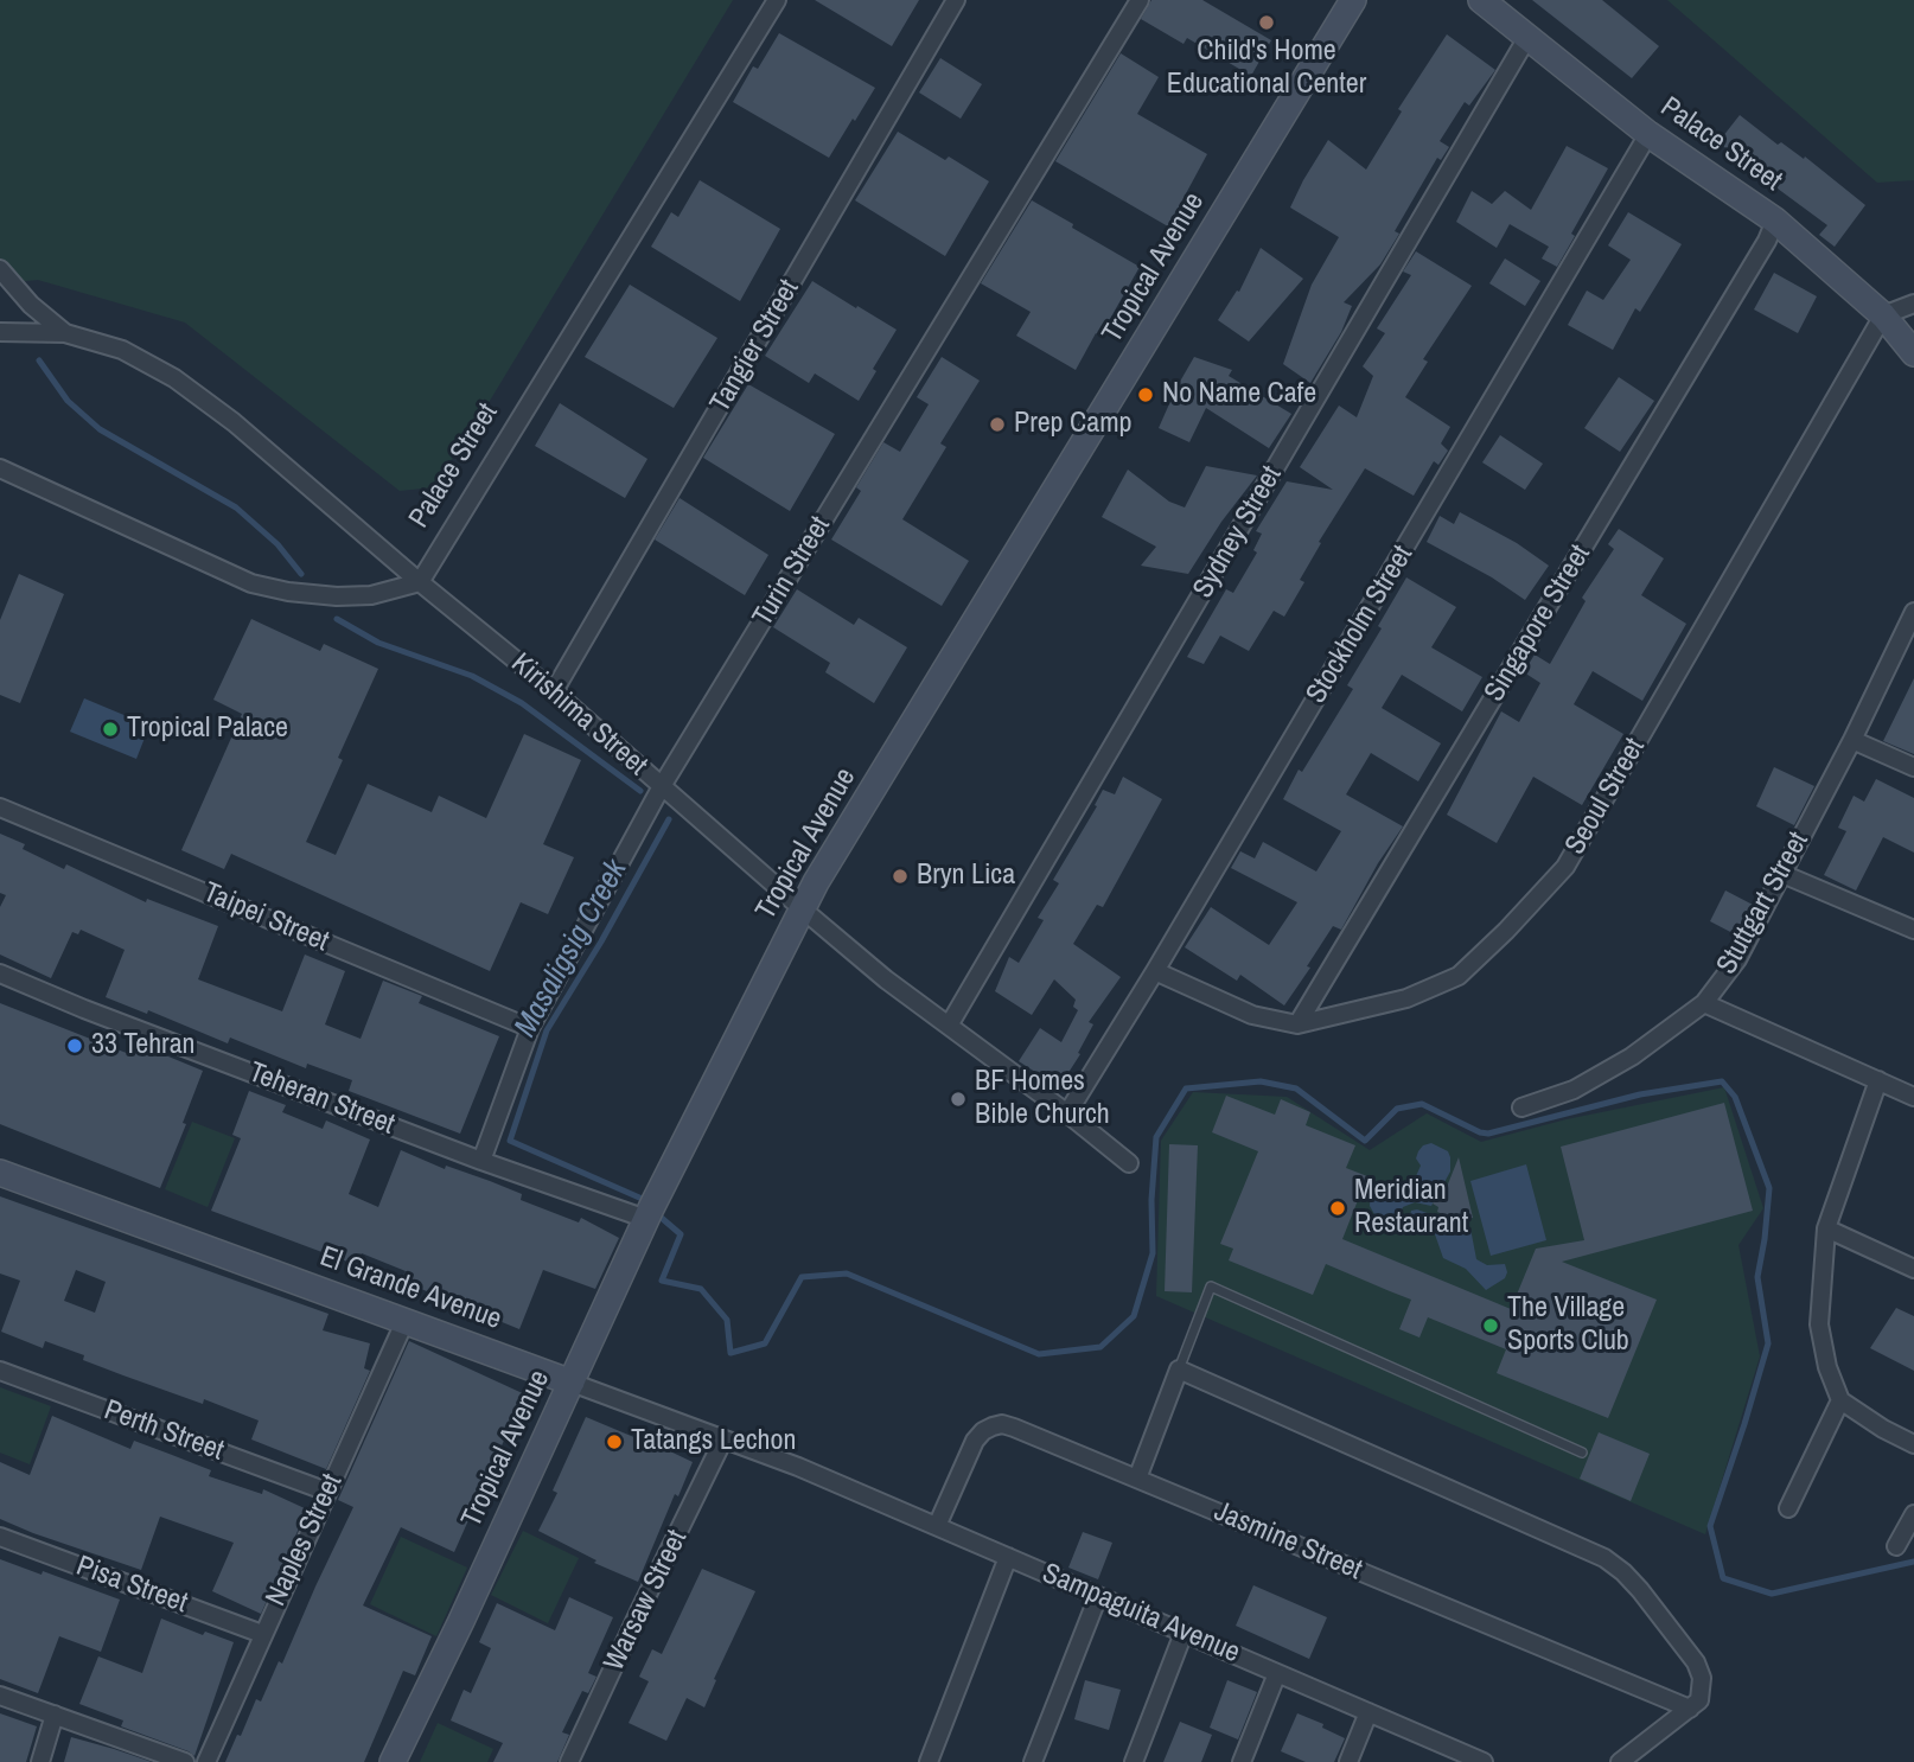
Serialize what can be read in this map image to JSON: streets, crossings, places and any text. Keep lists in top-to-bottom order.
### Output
{
  "streets": {
    "street": [
      "Palace Street",
      "Tropical Avenue",
      "Tangier Street",
      "Sydney Street",
      "Turin Street",
      "Singapore Street",
      "Stockholm Street",
      "Kirishima Street",
      "Seoul Street",
      "Stuttgart Street",
      "Taipei Street",
      "Teheran Street",
      "El Grande Avenue",
      "Perth Street",
      "Naples Street",
      "Jasmine Street",
      "Pisa Street",
      "Warsaw Street",
      "Sampaguita Avenue"
    ]
  },
  "crossings": [
    ["Palace Street", "Sydney Street"],
    ["Palace Street", "Singapore Street"],
    ["Palace Street", "Stockholm Street"],
    ["Palace Street", "Kirishima Street"],
    ["Palace Street", "Seoul Street"],
    ["Tropical Avenue", "Kirishima Street"],
    ["Tropical Avenue", "Teheran Street"],
    ["Tropical Avenue", "El Grande Avenue"],
    ["Tangier Street", "Kirishima Street"],
    ["Sydney Street", "Kirishima Street"],
    ["Turin Street", "Kirishima Street"],
    ["Turin Street", "Taipei Street"],
    ["Turin Street", "Teheran Street"],
    ["Singapore Street", "Seoul Street"],
    ["Stockholm Street", "Kirishima Street"],
    ["Stockholm Street", "Seoul Street"],
    ["El Grande Avenue", "Naples Street"],
    ["El Grande Avenue", "Warsaw Street"],
    ["El Grande Avenue", "Sampaguita Avenue"],
    ["Perth Street", "Naples Street"],
    ["Naples Street", "Pisa Street"],
    ["Jasmine Street", "Sampaguita Avenue"]
  ],
  "water": ["Masaligsig Creek"],
  "places": [
    "Child's Home Educational Center",
    "No Name Cafe",
    "Prep Camp",
    "Tropical Palace",
    "Bryn Lica",
    "33 Tehran",
    "BF Homes Bible Church",
    "Meridian Restaurant",
    "The Village Sports Club",
    "Tatangs Lechon"
  ]
}
